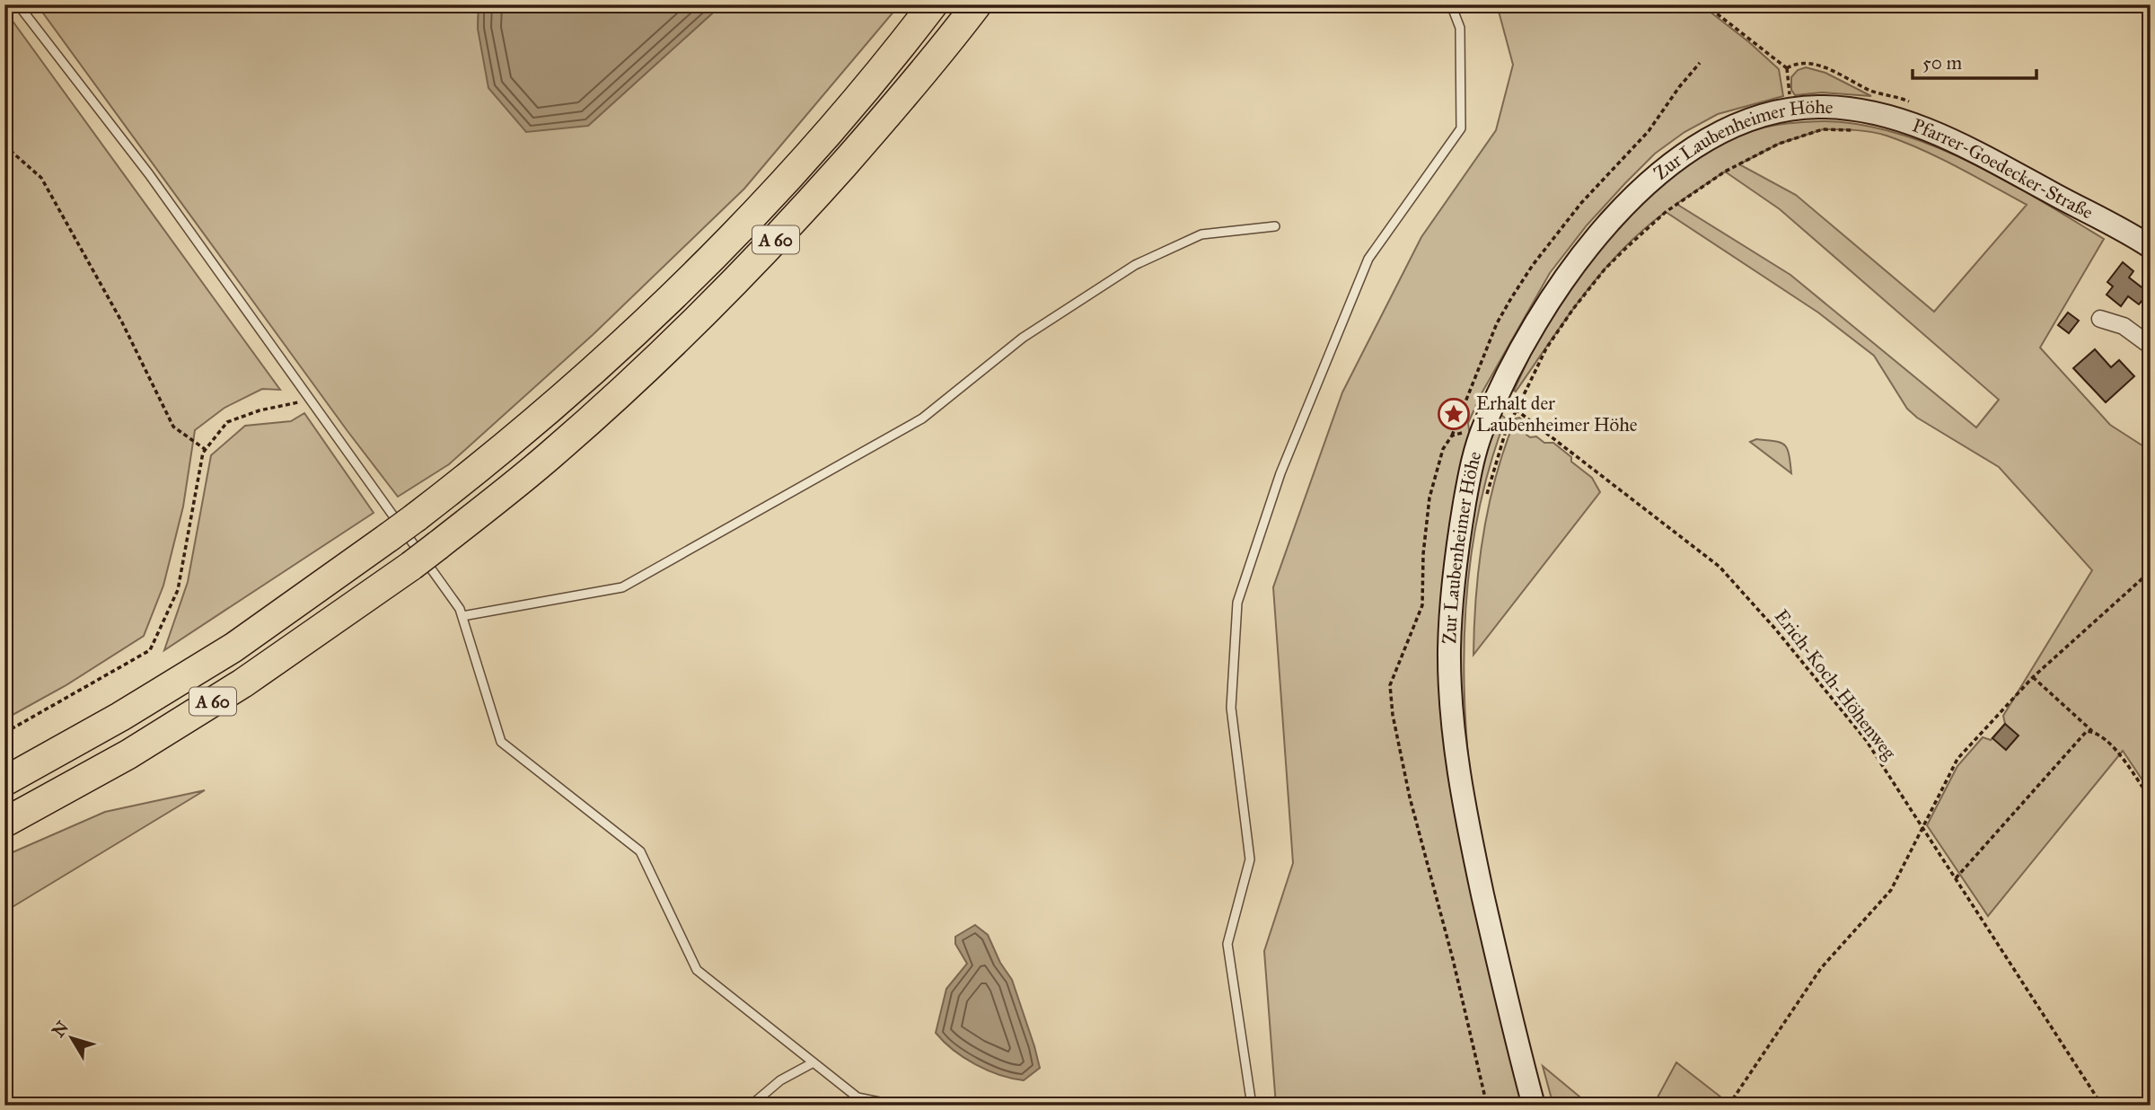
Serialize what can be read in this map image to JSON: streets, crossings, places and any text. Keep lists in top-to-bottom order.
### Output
{
  "streets": {
    "highway": ["A 60"],
    "street": ["Zur Laubenheimer Höhe", "Pfarrer-Goedecker-Straße"],
    "path": ["Erich-Koch-Höhenweg"]
  },
  "crossings": [
    ["Zur Laubenheimer Höhe", "Pfarrer-Goedecker-Straße"]
  ],
  "places": {
    "place": ["Erhalt der Laubenheimer Höhe"]
  },
  "scale_bar": "50 m",
  "north": "top left"
}
